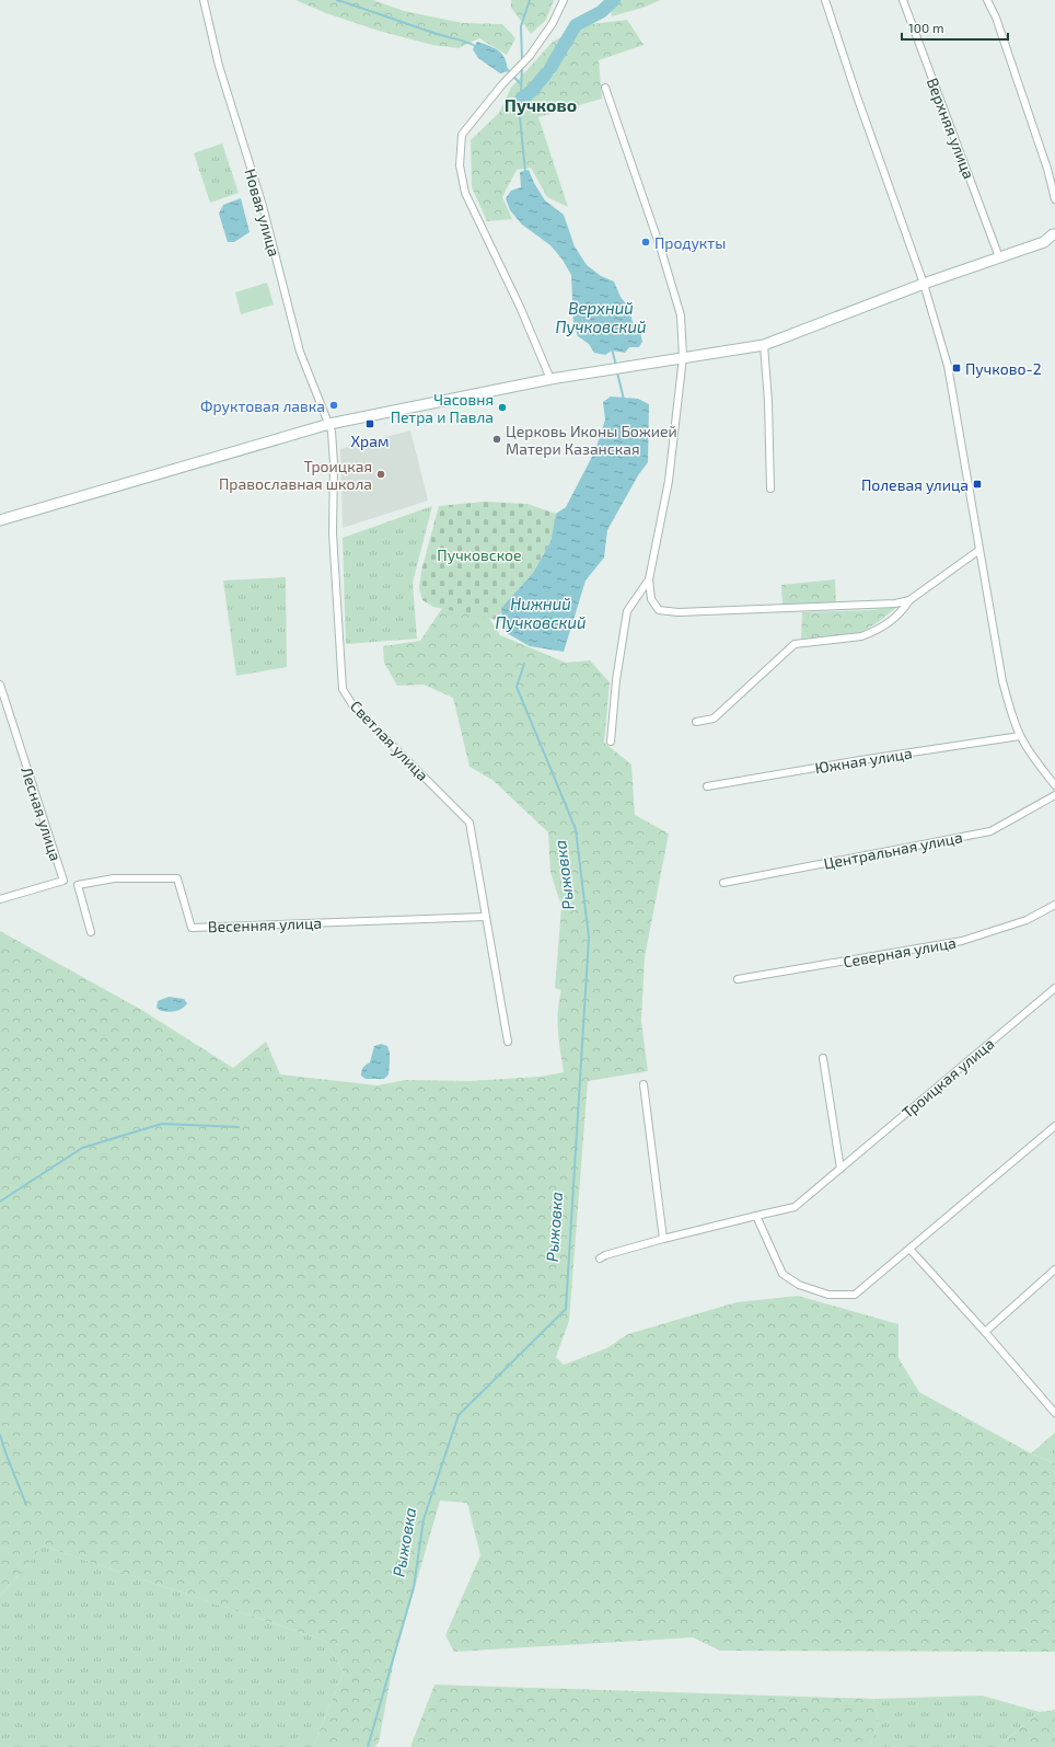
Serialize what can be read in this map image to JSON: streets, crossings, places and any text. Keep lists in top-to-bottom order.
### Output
{
  "streets": {
    "street": [
      "Верхняя улица",
      "Новая улица",
      "Светлая улица",
      "Южная улица",
      "Лесная улица",
      "Центральная улица",
      "Весенняя улица",
      "Северная улица",
      "Троицкая улица"
    ]
  },
  "crossings": [
    ["Новая улица", "Светлая улица"],
    ["Светлая улица", "Весенняя улица"]
  ],
  "districts": ["Пучково"],
  "water": ["Верхний Пучковский", "Нижний Пучковский", "Рыжовка"],
  "parks": ["Пучковское"],
  "places": {
    "other": [
      "Продукты",
      "Фруктовая лавка",
      "Часовня Петра и Павла",
      "Церковь Иконы Божией Матери Казанская",
      "Троицкая Православная школа"
    ],
    "transit": ["Пучково-2", "Храм", "Полевая улица"]
  },
  "scale_bar": "100 m"
}
